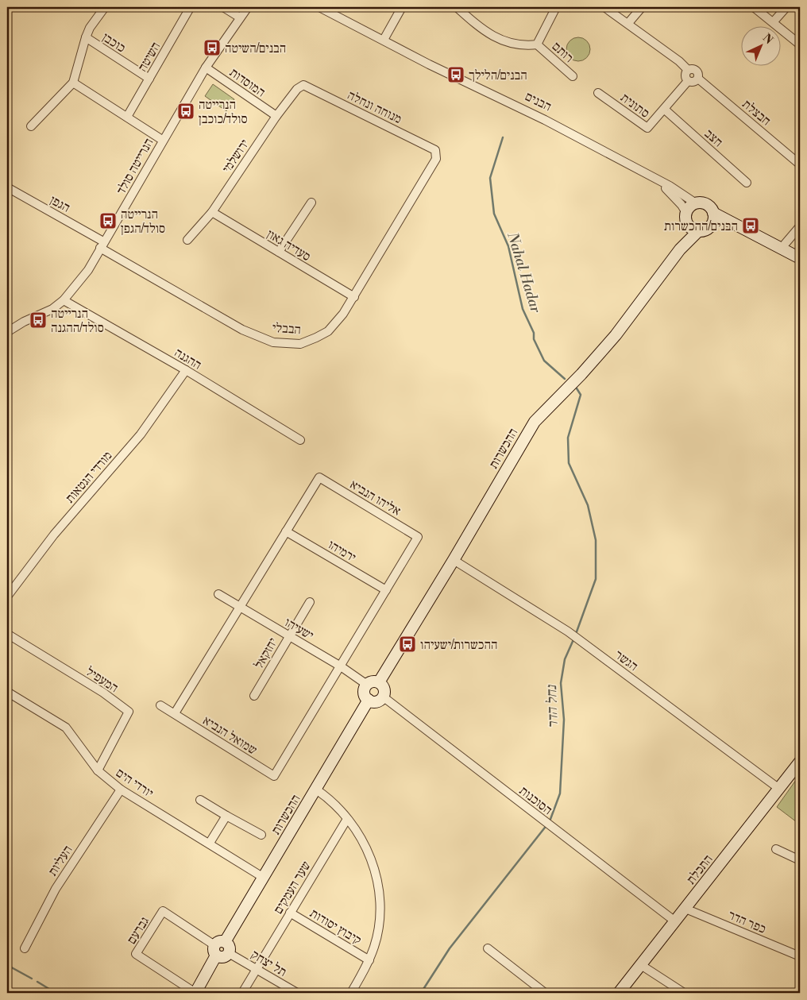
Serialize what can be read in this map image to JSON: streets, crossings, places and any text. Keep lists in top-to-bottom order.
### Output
{
  "streets": {
    "street": [
      "כוכבן",
      "רותם",
      "השיטה",
      "המוסדות",
      "הבנים",
      "סתונית",
      "מנוחה ונחלה",
      "חבצלת",
      "חצב",
      "ירושלמי",
      "הנרייטה סולד",
      "הגפן",
      "סעדיה גאון",
      "הבבלי",
      "ההגנה",
      "ההכשרות",
      "מורדי הגטאות",
      "אליהו הנביא",
      "ירמיהו",
      "ישעיהו",
      "יחזקאל",
      "הגשר",
      "המעפיל",
      "שמואל הנביא",
      "יורדי הים",
      "הסוכנות",
      "העליות",
      "התכלת",
      "שער העמקים",
      "כפר הדר",
      "קיבוץ יסודות",
      "גברעם",
      "תל יצחק"
    ]
  },
  "crossings": [
    ["כוכבן", "השיטה"],
    ["המוסדות", "ירושלמי"],
    ["המוסדות", "הנרייטה סולד"],
    ["הבנים", "ההכשרות"],
    ["סתונית", "חבצלת"],
    ["סתונית", "חצב"],
    ["מנוחה ונחלה", "ירושלמי"],
    ["מנוחה ונחלה", "הבבלי"],
    ["ירושלמי", "סעדיה גאון"],
    ["הנרייטה סולד", "הגפן"],
    ["הנרייטה סולד", "הבבלי"],
    ["הנרייטה סולד", "ההגנה"],
    ["הגפן", "הבבלי"],
    ["סעדיה גאון", "הבבלי"],
    ["ההגנה", "מורדי הגטאות"],
    ["ההכשרות", "ישעיהו"],
    ["ההכשרות", "הגשר"],
    ["ההכשרות", "יורדי הים"],
    ["ההכשרות", "הסוכנות"],
    ["ההכשרות", "גברעם"],
    ["אליהו הנביא", "ירמיהו"],
    ["אליהו הנביא", "ישעיהו"],
    ["אליהו הנביא", "שמואל הנביא"],
    ["ישעיהו", "יחזקאל"],
    ["ישעיהו", "הסוכנות"],
    ["הגשר", "התכלת"],
    ["המעפיל", "יורדי הים"],
    ["יורדי הים", "העליות"],
    ["הסוכנות", "התכלת"],
    ["התכלת", "כפר הדר"],
    ["שער העמקים", "קיבוץ יסודות"],
    ["שער העמקים", "תל יצחק"]
  ],
  "water": ["Nahal Hadar", "נחל הדר"],
  "places": {
    "bus stop": [
      "הבנים/השיטה",
      "הבנים/הלילך",
      "הנרייטה סולד/כוכבן",
      "הנרייטה סולד/הגפן",
      "הבנים/ההכשרות",
      "הנרייטה סולד/ההגנה",
      "ההכשרות/ישעיהו"
    ]
  },
  "north": "top right"
}
